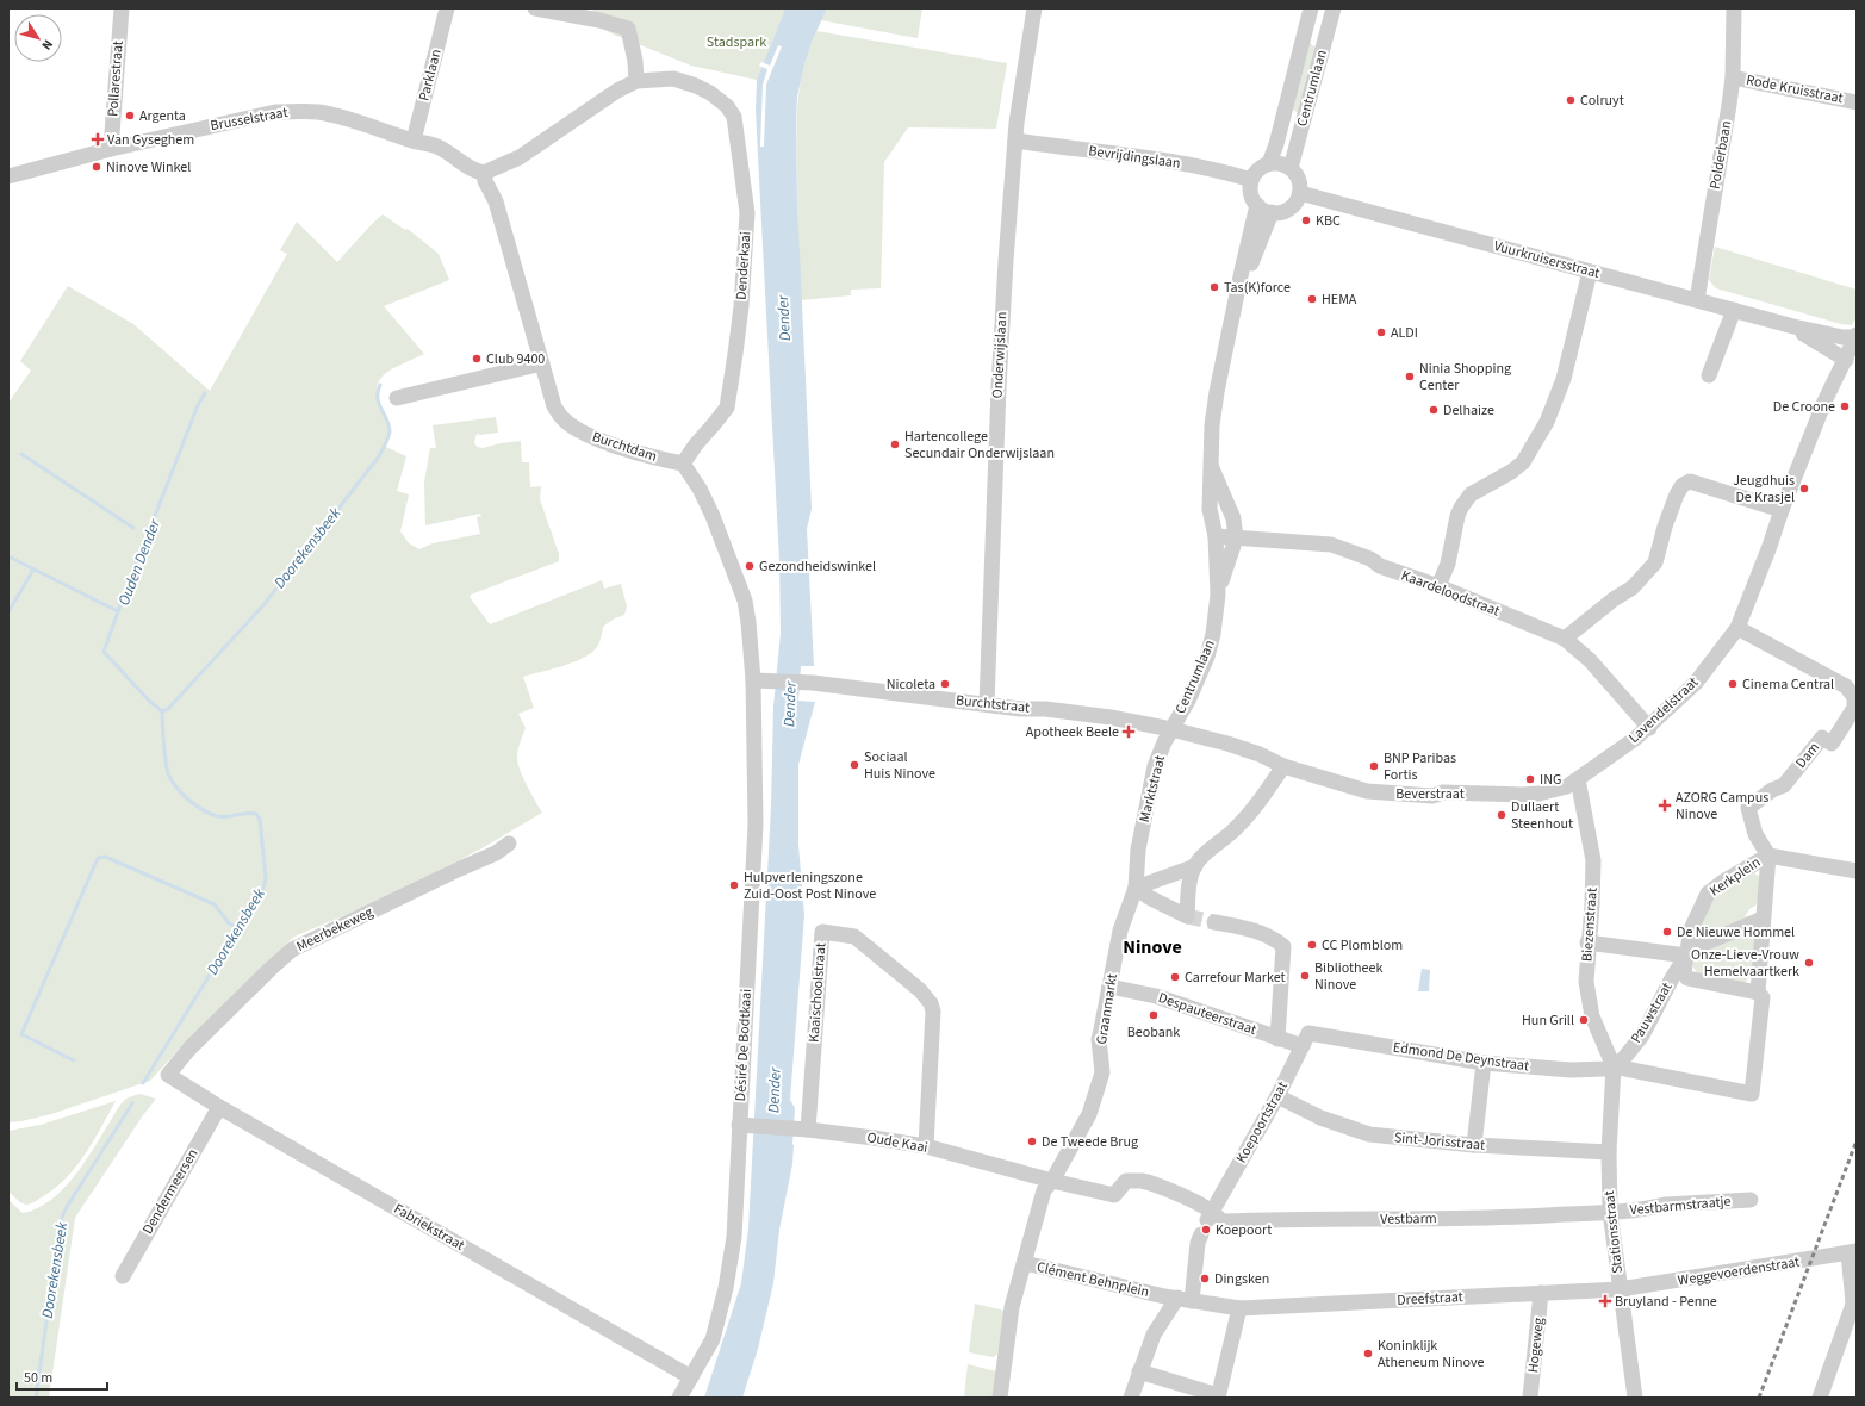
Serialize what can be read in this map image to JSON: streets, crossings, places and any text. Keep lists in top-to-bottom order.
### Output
{
  "streets": {
    "street": [
      "Parklaan",
      "Pollarestraat",
      "Centrumlaan",
      "Rode Kruisstraat",
      "Brusselstraat",
      "Polderbaan",
      "Bevrijdingslaan",
      "Vuurkruisersstraat",
      "Denderkaai",
      "Onderwijslaan",
      "Burchtdam",
      "Kaardeloodstraat",
      "Burchtstraat",
      "Lavendelstraat",
      "Dam",
      "Marktstraat",
      "Beverstraat",
      "Kerkplein",
      "Biezenstraat",
      "Meerbekeweg",
      "Kaaischoolstraat",
      "Graanmarkt",
      "Pauwstraat",
      "Despauteerstraat",
      "Désiré De Bodtkaai",
      "Edmond De Deynstraat",
      "Koepoortstraat",
      "Sint-Jorisstraat",
      "Oude Kaai",
      "Dendermeersen",
      "Vestbarmstraatje",
      "Vestbarm",
      "Fabriekstraat",
      "Stationsstraat",
      "Weggevoerdenstraat",
      "Clément Behnplein",
      "Dreefstraat",
      "Hogeweg"
    ]
  },
  "crossings": [
    ["Parklaan", "Brusselstraat"],
    ["Pollarestraat", "Brusselstraat"],
    ["Centrumlaan", "Bevrijdingslaan"],
    ["Centrumlaan", "Vuurkruisersstraat"],
    ["Centrumlaan", "Kaardeloodstraat"],
    ["Centrumlaan", "Burchtstraat"],
    ["Centrumlaan", "Marktstraat"],
    ["Rode Kruisstraat", "Polderbaan"],
    ["Brusselstraat", "Burchtdam"],
    ["Polderbaan", "Vuurkruisersstraat"],
    ["Bevrijdingslaan", "Vuurkruisersstraat"],
    ["Bevrijdingslaan", "Onderwijslaan"],
    ["Vuurkruisersstraat", "Lavendelstraat"],
    ["Denderkaai", "Burchtdam"],
    ["Denderkaai", "Désiré De Bodtkaai"],
    ["Onderwijslaan", "Burchtstraat"],
    ["Burchtdam", "Désiré De Bodtkaai"],
    ["Kaardeloodstraat", "Lavendelstraat"],
    ["Burchtstraat", "Marktstraat"],
    ["Burchtstraat", "Beverstraat"],
    ["Burchtstraat", "Désiré De Bodtkaai"],
    ["Lavendelstraat", "Dam"],
    ["Lavendelstraat", "Beverstraat"],
    ["Lavendelstraat", "Biezenstraat"],
    ["Dam", "Kerkplein"],
    ["Marktstraat", "Graanmarkt"],
    ["Beverstraat", "Biezenstraat"],
    ["Kerkplein", "Pauwstraat"],
    ["Kerkplein", "Edmond De Deynstraat"],
    ["Biezenstraat", "Pauwstraat"],
    ["Biezenstraat", "Edmond De Deynstraat"],
    ["Biezenstraat", "Stationsstraat"],
    ["Meerbekeweg", "Fabriekstraat"],
    ["Kaaischoolstraat", "Oude Kaai"],
    ["Graanmarkt", "Despauteerstraat"],
    ["Graanmarkt", "Oude Kaai"],
    ["Graanmarkt", "Clément Behnplein"],
    ["Pauwstraat", "Edmond De Deynstraat"],
    ["Pauwstraat", "Stationsstraat"],
    ["Despauteerstraat", "Edmond De Deynstraat"],
    ["Despauteerstraat", "Koepoortstraat"],
    ["Désiré De Bodtkaai", "Oude Kaai"],
    ["Désiré De Bodtkaai", "Fabriekstraat"],
    ["Edmond De Deynstraat", "Koepoortstraat"],
    ["Edmond De Deynstraat", "Stationsstraat"],
    ["Koepoortstraat", "Sint-Jorisstraat"],
    ["Koepoortstraat", "Oude Kaai"],
    ["Koepoortstraat", "Vestbarm"],
    ["Sint-Jorisstraat", "Stationsstraat"],
    ["Oude Kaai", "Vestbarm"],
    ["Oude Kaai", "Clément Behnplein"],
    ["Dendermeersen", "Fabriekstraat"],
    ["Vestbarmstraatje", "Vestbarm"],
    ["Vestbarmstraatje", "Stationsstraat"],
    ["Vestbarm", "Stationsstraat"],
    ["Stationsstraat", "Weggevoerdenstraat"],
    ["Stationsstraat", "Dreefstraat"],
    ["Weggevoerdenstraat", "Dreefstraat"],
    ["Clément Behnplein", "Dreefstraat"],
    ["Dreefstraat", "Hogeweg"]
  ],
  "districts": ["Ninove"],
  "water": ["Dender", "Doorekensbeek", "Ouden Dender"],
  "parks": ["Stadspark"],
  "places": {
    "other": [
      "Colruyt",
      "Argenta",
      "Ninove Winkel",
      "KBC",
      "Tas(K)force",
      "HEMA",
      "ALDI",
      "Club 9400",
      "Ninia Shopping Center",
      "De Croone",
      "Delhaize",
      "Hartencollege Secundair Onderwijslaan",
      "Jeugdhuis De Krasjel",
      "Gezondheidswinkel",
      "Nicoleta",
      "Cinema Central",
      "Sociaal Huis Ninove",
      "BNP Paribas Fortis",
      "ING",
      "Dullaert Steenhout",
      "Hulpverleningszone Zuid-Oost Post Ninove",
      "De Nieuwe Hommel",
      "CC Plomblom",
      "Onze-Lieve-Vrouw Hemelvaartkerk",
      "Bibliotheek Ninove",
      "Carrefour Market",
      "Beobank",
      "Hun Grill",
      "De Tweede Brug",
      "Koepoort",
      "Dingsken",
      "Koninklijk Atheneum Ninove"
    ],
    "health": [
      "Van Gyseghem",
      "Apotheek Beele",
      "AZORG Campus Ninove",
      "Bruyland - Penne"
    ]
  },
  "scale_bar": "50 m",
  "north": "bottom right"
}
